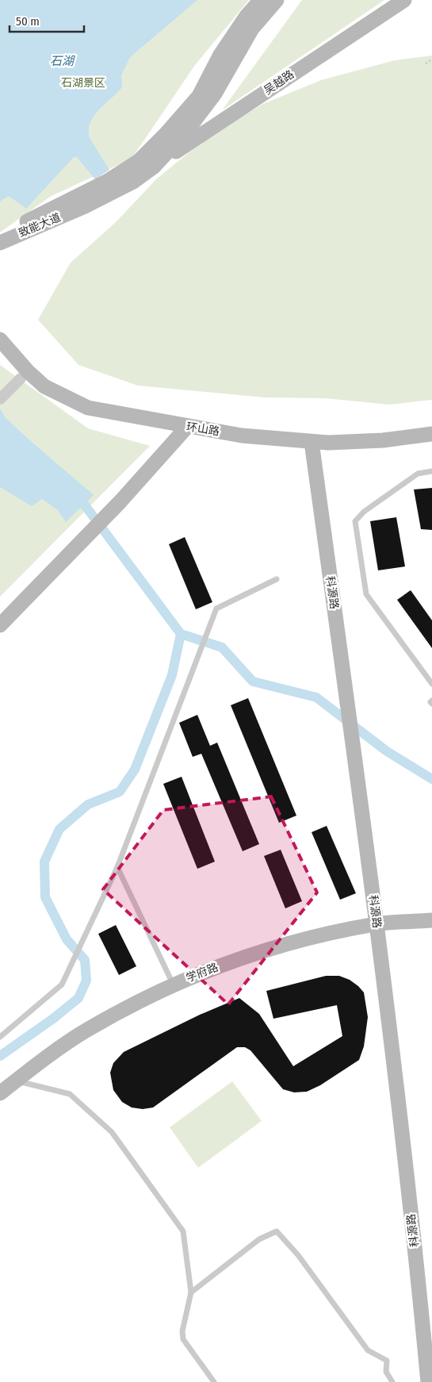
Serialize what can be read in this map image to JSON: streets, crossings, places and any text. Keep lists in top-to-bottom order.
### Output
{
  "streets": {
    "street": [
      "吴越路",
      "致能大道",
      "环山路",
      "科源路",
      "学府路"
    ]
  },
  "crossings": [
    ["吴越路", "致能大道"],
    ["环山路", "科源路"],
    ["科源路", "学府路"]
  ],
  "water": ["石湖"],
  "parks": ["石湖景区"],
  "scale_bar": "50 m"
}
